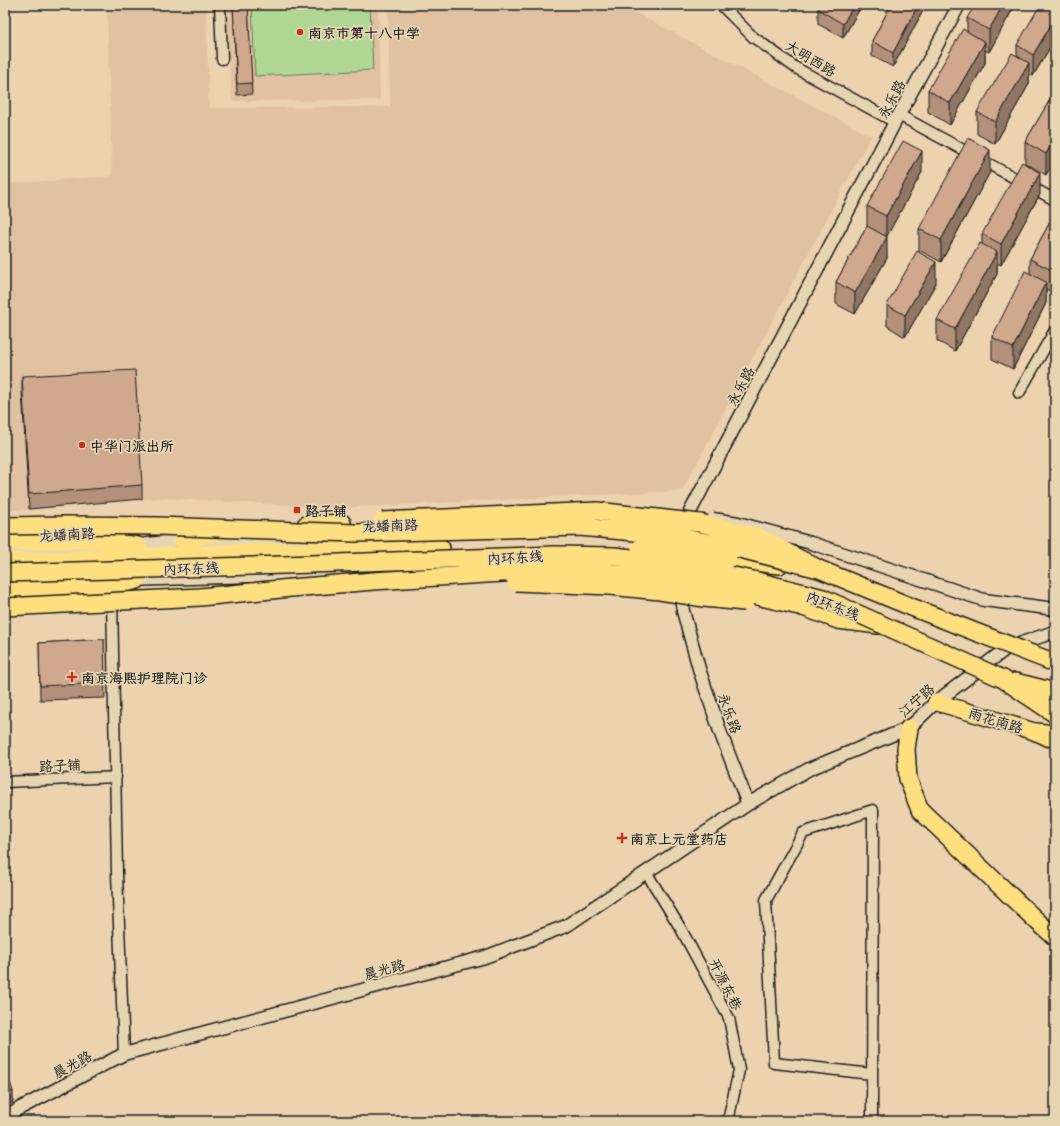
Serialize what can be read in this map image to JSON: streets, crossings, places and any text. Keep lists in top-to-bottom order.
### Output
{
  "streets": {
    "highway": ["内环东线"],
    "main road": ["雨花南路"],
    "street": [
      "大明西路",
      "永乐路",
      "龙蟠南路",
      "江宁路",
      "路子铺",
      "晨光路",
      "开源东巷"
    ]
  },
  "crossings": [
    ["大明西路", "永乐路"],
    ["永乐路", "龙蟠南路"],
    ["永乐路", "江宁路"],
    ["永乐路", "晨光路"],
    ["江宁路", "雨花南路"],
    ["江宁路", "晨光路"],
    ["晨光路", "开源东巷"]
  ],
  "places": {
    "other": ["南京市第十八中学", "中华门派出所"],
    "transit": ["路子铺"],
    "health": ["南京海熙护理院门诊", "南京上元堂药店"]
  }
}
